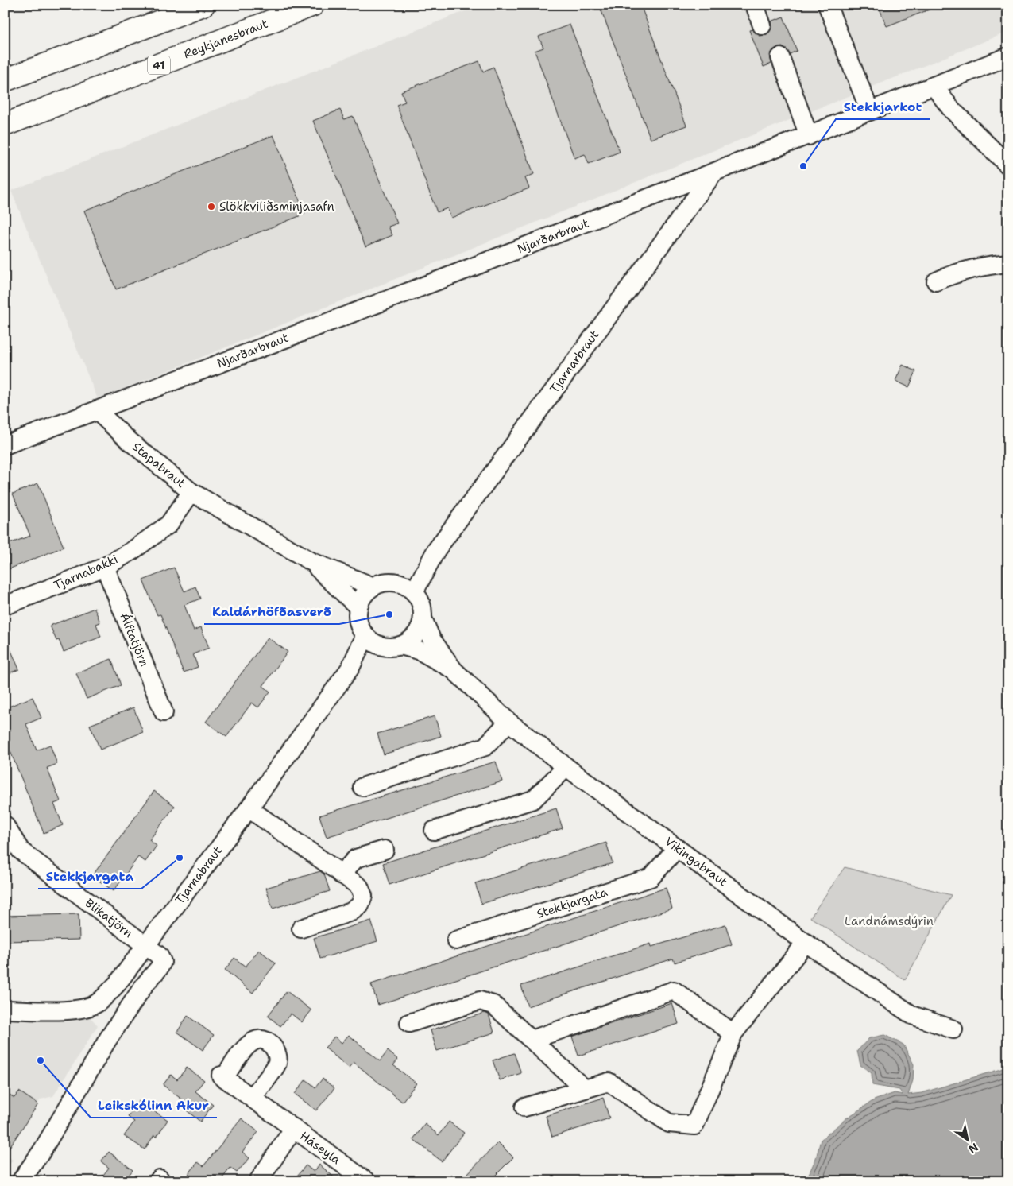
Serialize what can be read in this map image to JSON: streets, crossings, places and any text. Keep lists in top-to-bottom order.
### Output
{
  "streets": {
    "highway": ["Reykjanesbraut", "41"],
    "street": [
      "Njarðarbraut",
      "Tjarnarbraut",
      "Stapabraut",
      "Tjarnabakki",
      "Álftatjörn",
      "Vikingabraut",
      "Tjarnabraut",
      "Stekkjargata",
      "Blikatjörn",
      "Háseyla"
    ]
  },
  "crossings": [
    ["Njarðarbraut", "Tjarnarbraut"],
    ["Njarðarbraut", "Stapabraut"],
    ["Tjarnarbraut", "Stapabraut"],
    ["Tjarnarbraut", "Vikingabraut"],
    ["Tjarnarbraut", "Tjarnabraut"],
    ["Stapabraut", "Tjarnabakki"],
    ["Stapabraut", "Vikingabraut"],
    ["Stapabraut", "Tjarnabraut"],
    ["Tjarnabakki", "Álftatjörn"],
    ["Vikingabraut", "Tjarnabraut"],
    ["Vikingabraut", "Stekkjargata"],
    ["Tjarnabraut", "Blikatjörn"]
  ],
  "parks": ["Landnámsdýrin"],
  "places": [
    "Stekkjarkot",
    "Slökkviliðsminjasafn",
    "Kaldárhöfðasverð",
    "Stekkjargata",
    "Leikskólinn Akur"
  ],
  "north": "bottom right"
}
